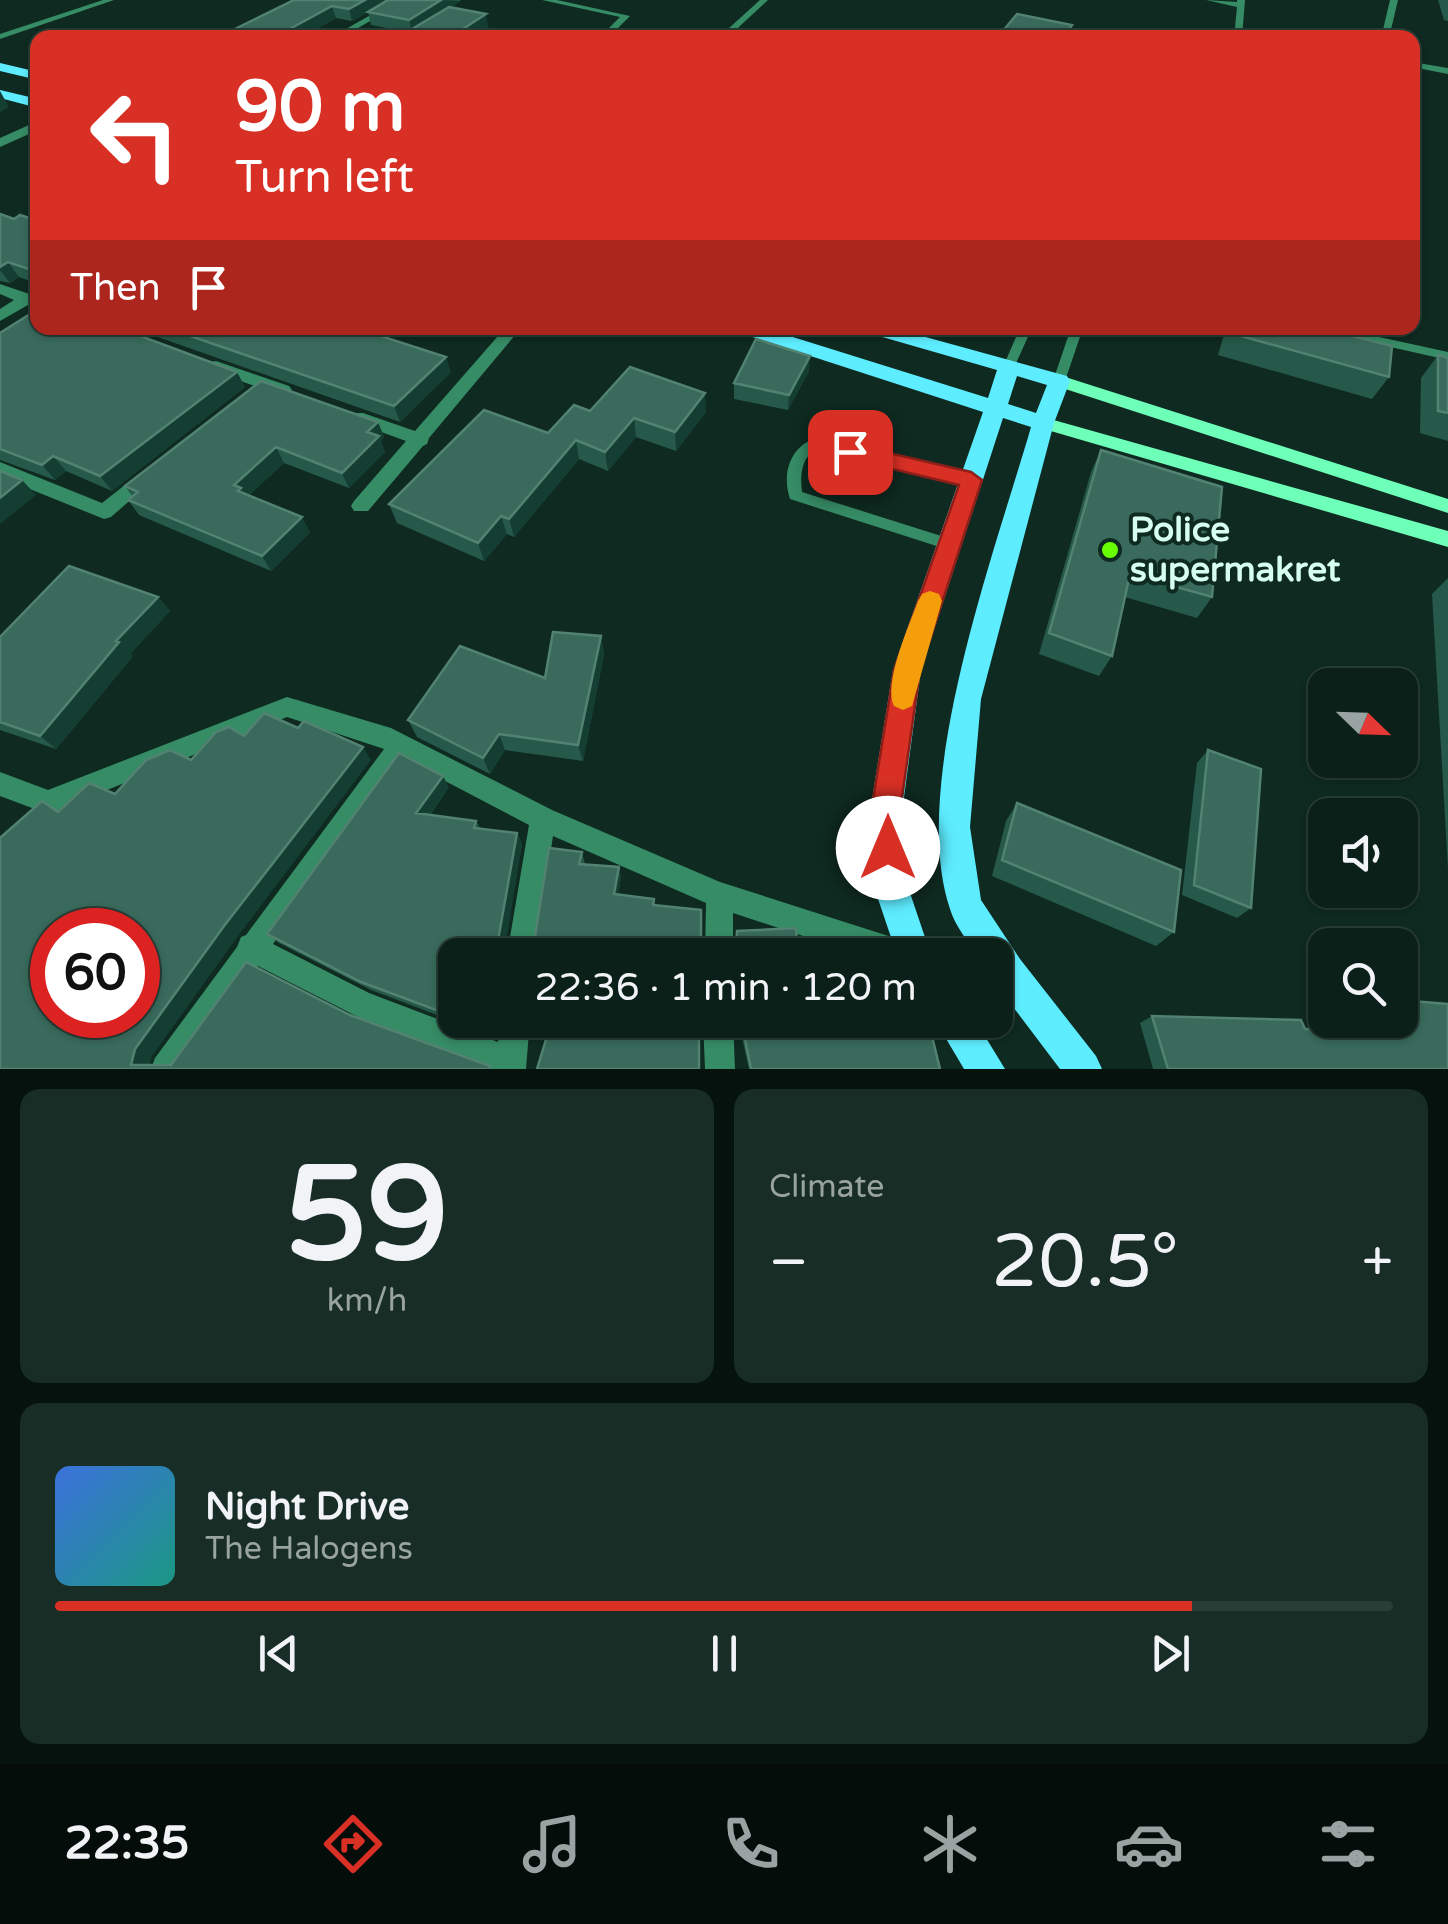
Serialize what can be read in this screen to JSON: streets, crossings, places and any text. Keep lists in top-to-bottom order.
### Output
{
  "places": ["Police supermakret"],
  "north": "bottom right",
  "page": {
    "turn": ["90 m", "Turn left"],
    "then": "Then",
    "limit": "60",
    "trip": "22:36 · 1 min · 120 m",
    "tile": [
      ["59", "km/h"],
      "Climate"
    ],
    "heat": ["−", "20.5°", "+"],
    "song": ["Night Drive", "The Halogens"],
    "tabs": "22:35"
  }
}
